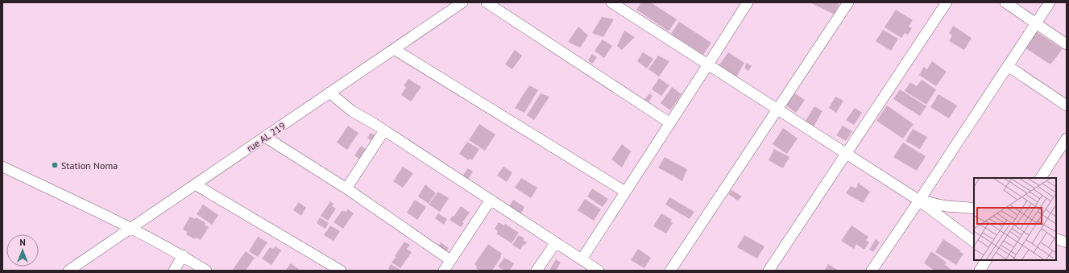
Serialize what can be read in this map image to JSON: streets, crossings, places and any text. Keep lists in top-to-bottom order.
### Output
{
  "streets": {
    "street": ["rue AL 219"]
  },
  "places": ["Station Noma"],
  "north": "top"
}
